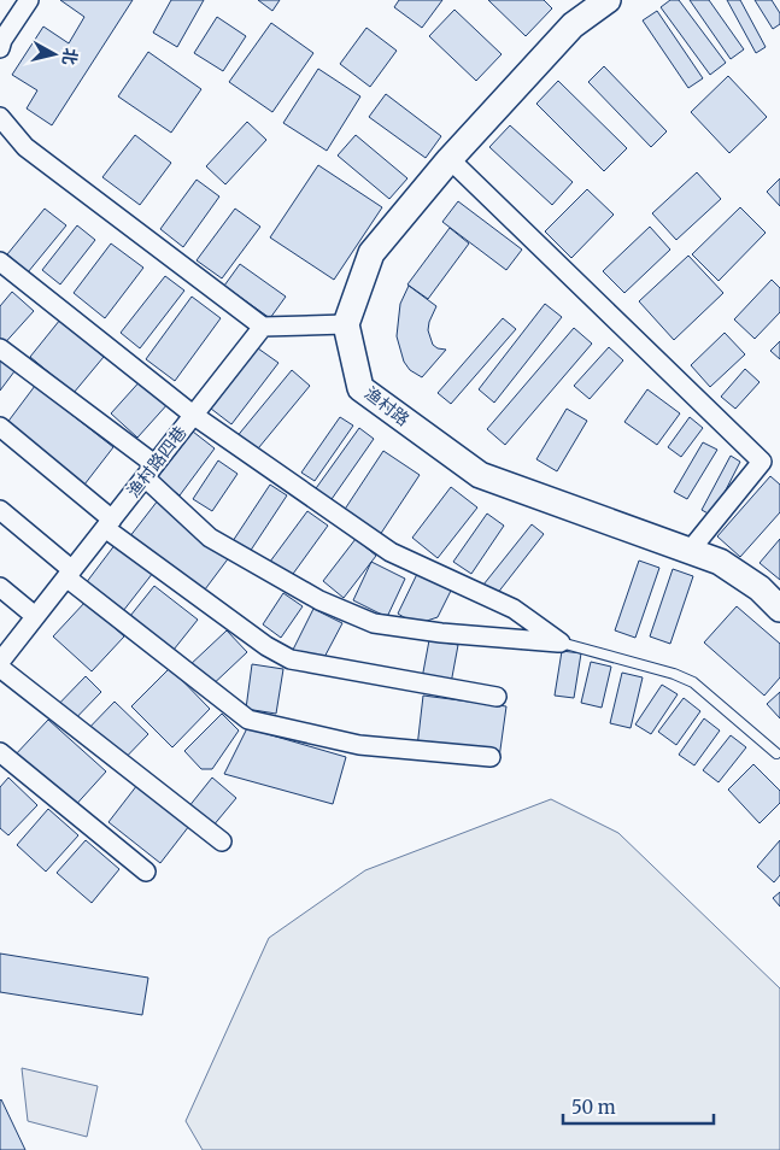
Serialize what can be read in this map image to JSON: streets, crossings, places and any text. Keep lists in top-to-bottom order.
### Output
{
  "streets": {
    "street": ["渔村路", "渔村路四巷"]
  },
  "scale_bar": "50 m",
  "north": "right"
}
